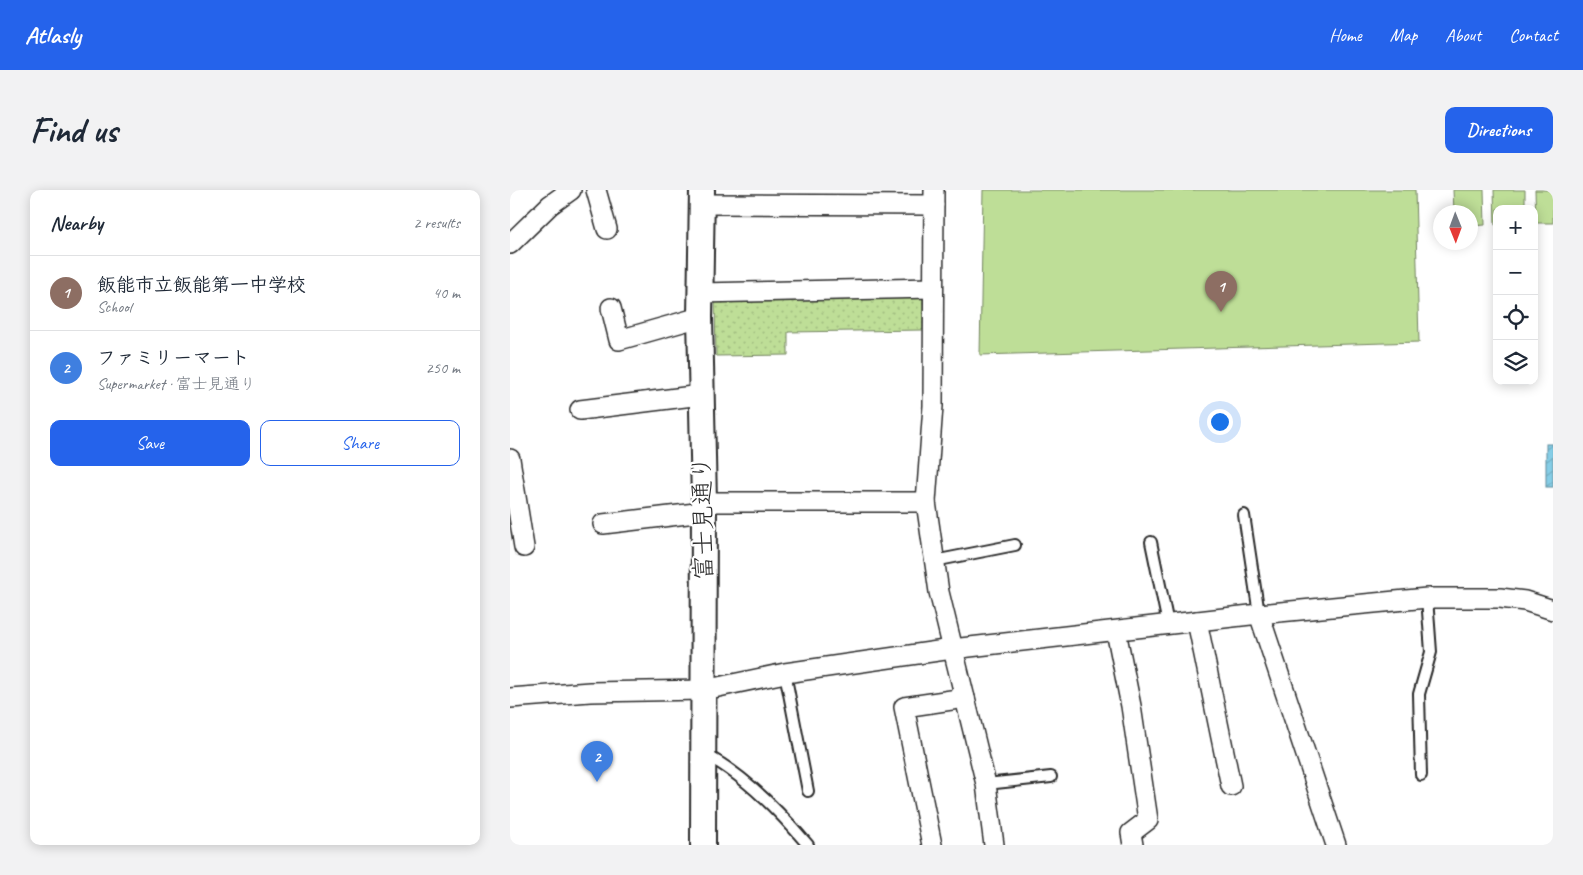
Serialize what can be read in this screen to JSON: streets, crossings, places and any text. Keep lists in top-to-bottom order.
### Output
{
  "streets": {
    "street": ["富士見通り"]
  },
  "north": "bottom",
  "page": {
    "header": "Atlasly",
    "nav": [
      "Home",
      "Map",
      "About",
      "Contact"
    ],
    "buttons": [
      "Directions",
      ["Save", "Share"]
    ],
    "title": "Find us",
    "heading": ["Nearby", "2 results"],
    "map_buttons": ["+", "−"],
    "list": [
      {
        "mark": "1",
        "name": "飯能市立飯能第一中学校",
        "note": "School",
        "value": "40 m"
      },
      {
        "mark": "2",
        "name": "ファミリーマート",
        "note": "Supermarket · 富士見通り",
        "value": "250 m"
      }
    ],
    "pins": ["1", "2"]
  }
}
